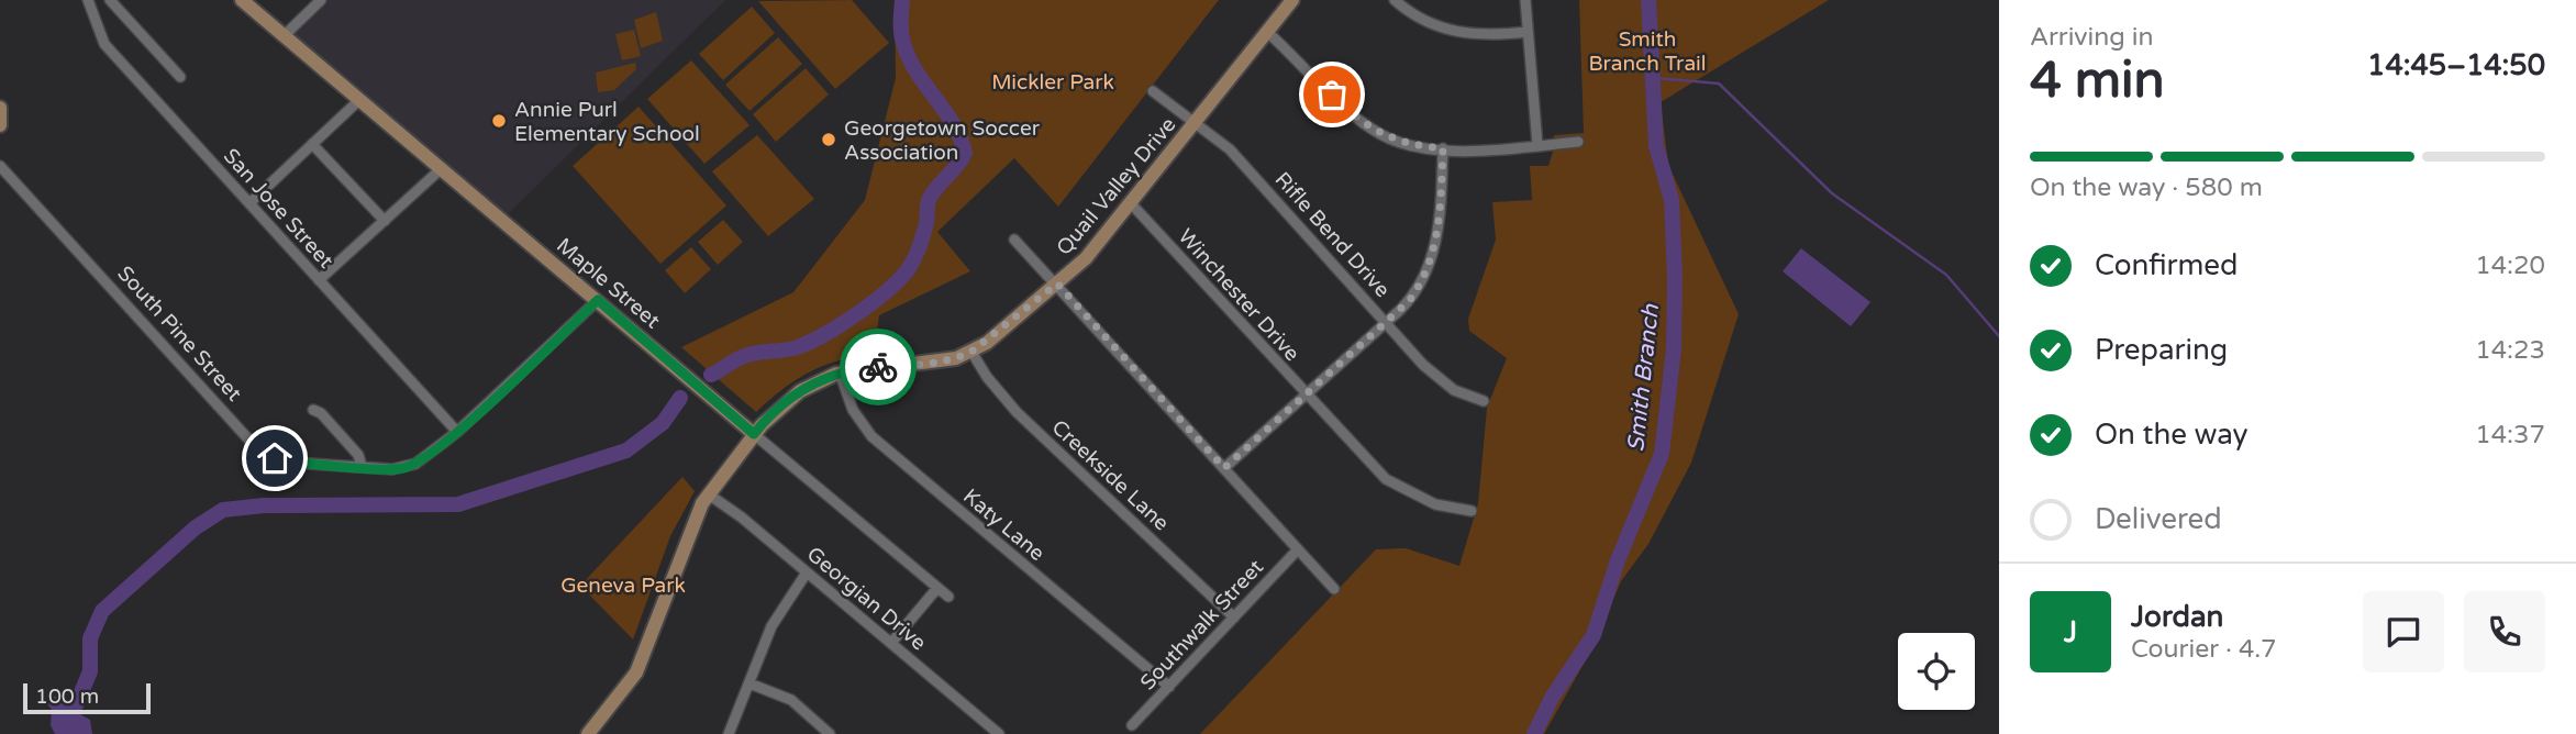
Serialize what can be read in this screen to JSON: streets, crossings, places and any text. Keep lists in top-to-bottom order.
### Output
{
  "streets": {
    "street": [
      "Quail Valley Drive",
      "San Jose Street",
      "Rifle Bend Drive",
      "Maple Street",
      "Winchester Drive",
      "South Pine Street",
      "Creekside Lane",
      "Katy Lane",
      "Georgian Drive",
      "Southwalk Street"
    ]
  },
  "crossings": [
    ["Quail Valley Drive", "Rifle Bend Drive"],
    ["Quail Valley Drive", "Maple Street"],
    ["Quail Valley Drive", "Winchester Drive"],
    ["Quail Valley Drive", "Creekside Lane"],
    ["Quail Valley Drive", "Katy Lane"],
    ["Quail Valley Drive", "Georgian Drive"],
    ["San Jose Street", "South Pine Street"],
    ["Maple Street", "South Pine Street"],
    ["Creekside Lane", "Southwalk Street"],
    ["Katy Lane", "Southwalk Street"]
  ],
  "water": ["Smith Branch"],
  "parks": ["Smith Branch Trail", "Mickler Park", "Geneva Park"],
  "places": ["Annie Purl Elementary School", "Georgetown Soccer Association"],
  "scale_bar": "100 m",
  "page": {
    "heading": ["4 min", "Arriving in", "14:45–14:50"],
    "panel": ["Jordan", "Courier · 4.7"],
    "bar": "On the way · 580 m",
    "list": [
      ["Confirmed", "14:20"],
      ["Preparing", "14:23"],
      ["On the way", "14:37"],
      "Delivered"
    ],
    "round": "J",
    "scale": "100 m"
  }
}
